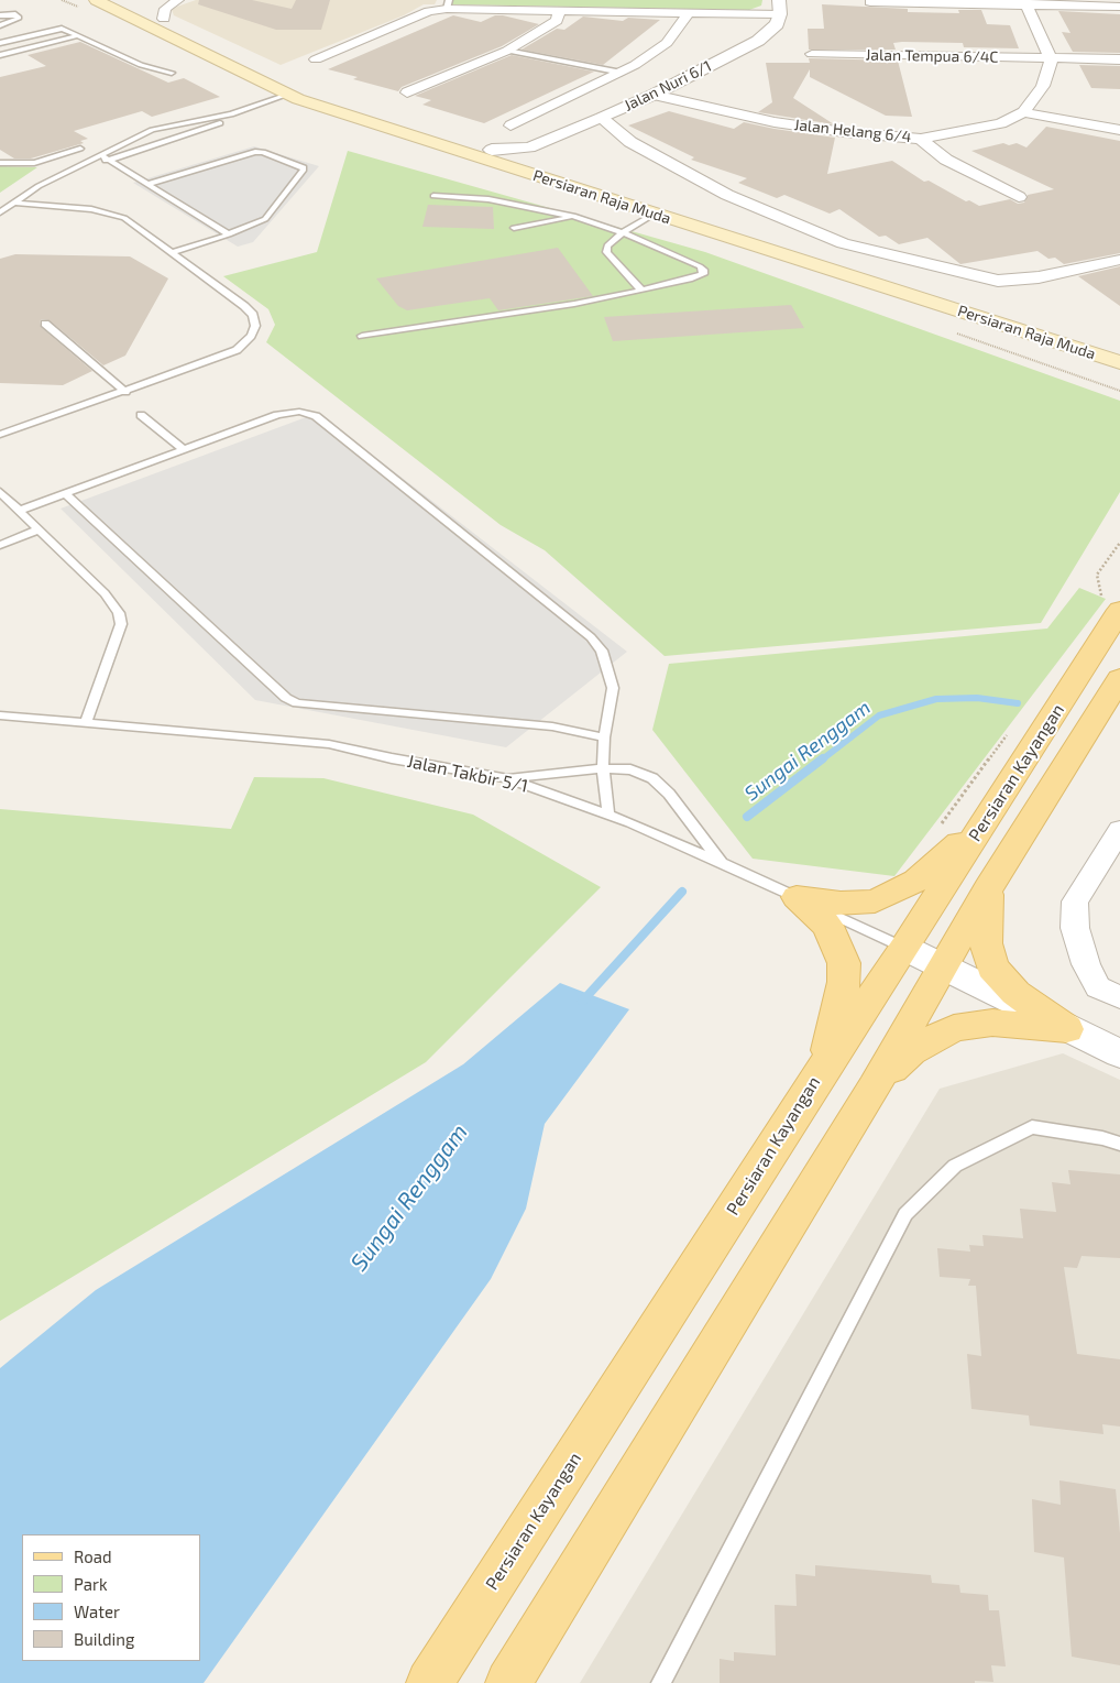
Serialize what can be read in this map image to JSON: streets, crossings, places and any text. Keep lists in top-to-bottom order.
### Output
{
  "streets": {
    "main road": ["Persiaran Raja Muda", "Persiaran Kayangan"],
    "street": ["Jalan Tempua 6/4C", "Jalan Nuri 6/1", "Jalan Helang 6/4"],
    "lane": ["Jalan Takbir 5/1"]
  },
  "crossings": [
    ["Jalan Tempua 6/4C", "Jalan Helang 6/4"],
    ["Jalan Nuri 6/1", "Jalan Helang 6/4"],
    ["Jalan Nuri 6/1", "Persiaran Raja Muda"],
    ["Persiaran Kayangan", "Jalan Takbir 5/1"]
  ],
  "water": ["Sungai Renggam"],
  "legend": [
    "Road",
    "Park",
    "Water",
    "Building"
  ]
}
